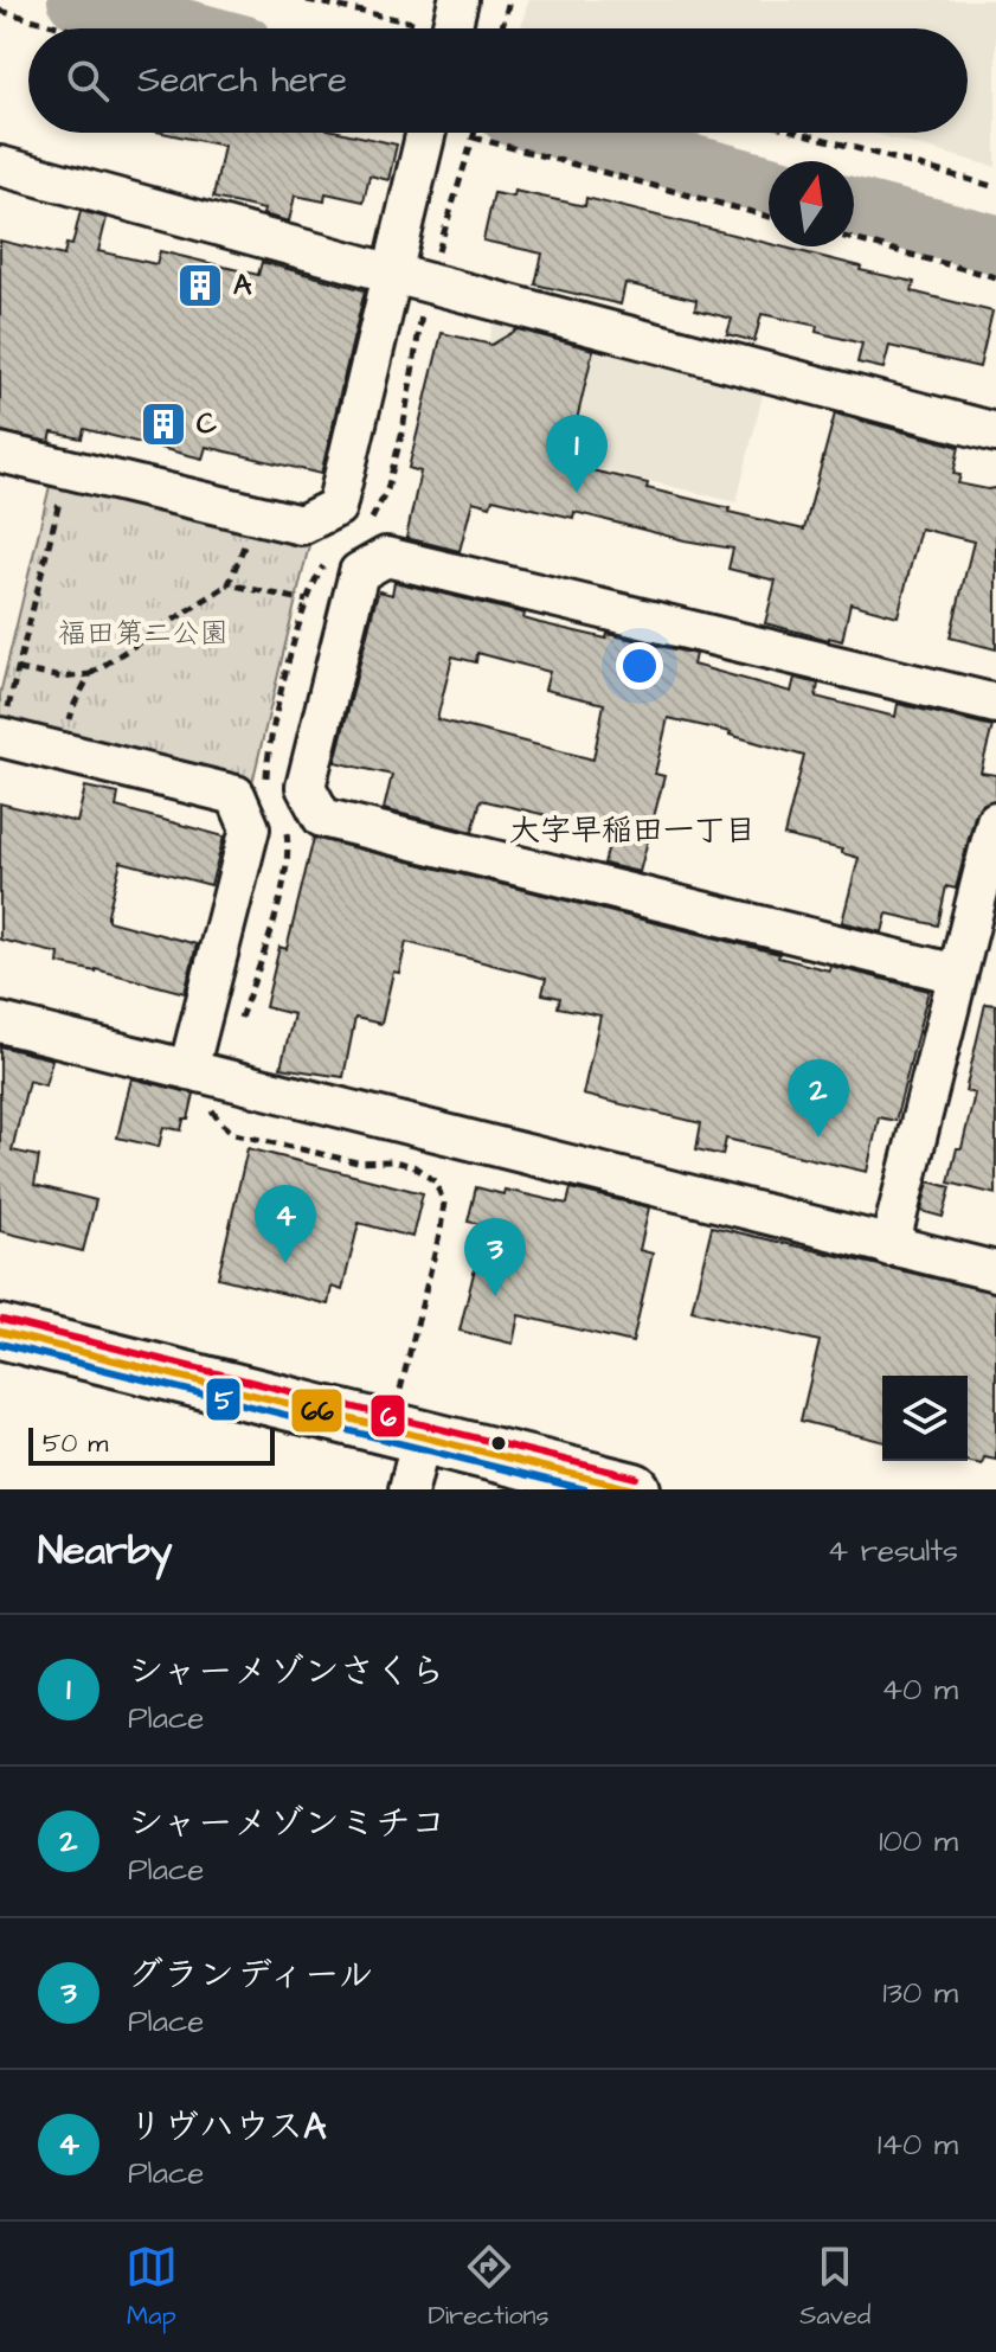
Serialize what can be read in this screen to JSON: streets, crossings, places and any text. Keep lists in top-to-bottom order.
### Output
{
  "districts": ["大字早稲田一丁目"],
  "parks": ["福田第二公園"],
  "places": {
    "building": ["A", "C"]
  },
  "lines": ["transit line 6", "transit line 66", "transit line 5"],
  "scale_bar": "50 m",
  "north": "top",
  "page": {
    "search": "Search here",
    "pins": [
      "1",
      "2",
      "4",
      "3"
    ],
    "scale": "50 m",
    "heading": ["Nearby", "4 results"],
    "list": [
      {
        "mark": "1",
        "name": "シャーメゾンさくら",
        "note": "Place",
        "value": "40 m"
      },
      {
        "mark": "2",
        "name": "シャーメゾンミチコ",
        "note": "Place",
        "value": "100 m"
      },
      {
        "mark": "3",
        "name": "グランディール",
        "note": "Place",
        "value": "130 m"
      },
      {
        "mark": "4",
        "name": "リヴハウスA",
        "note": "Place",
        "value": "140 m"
      }
    ],
    "nav": ["Map", "Directions", "Saved"]
  }
}
